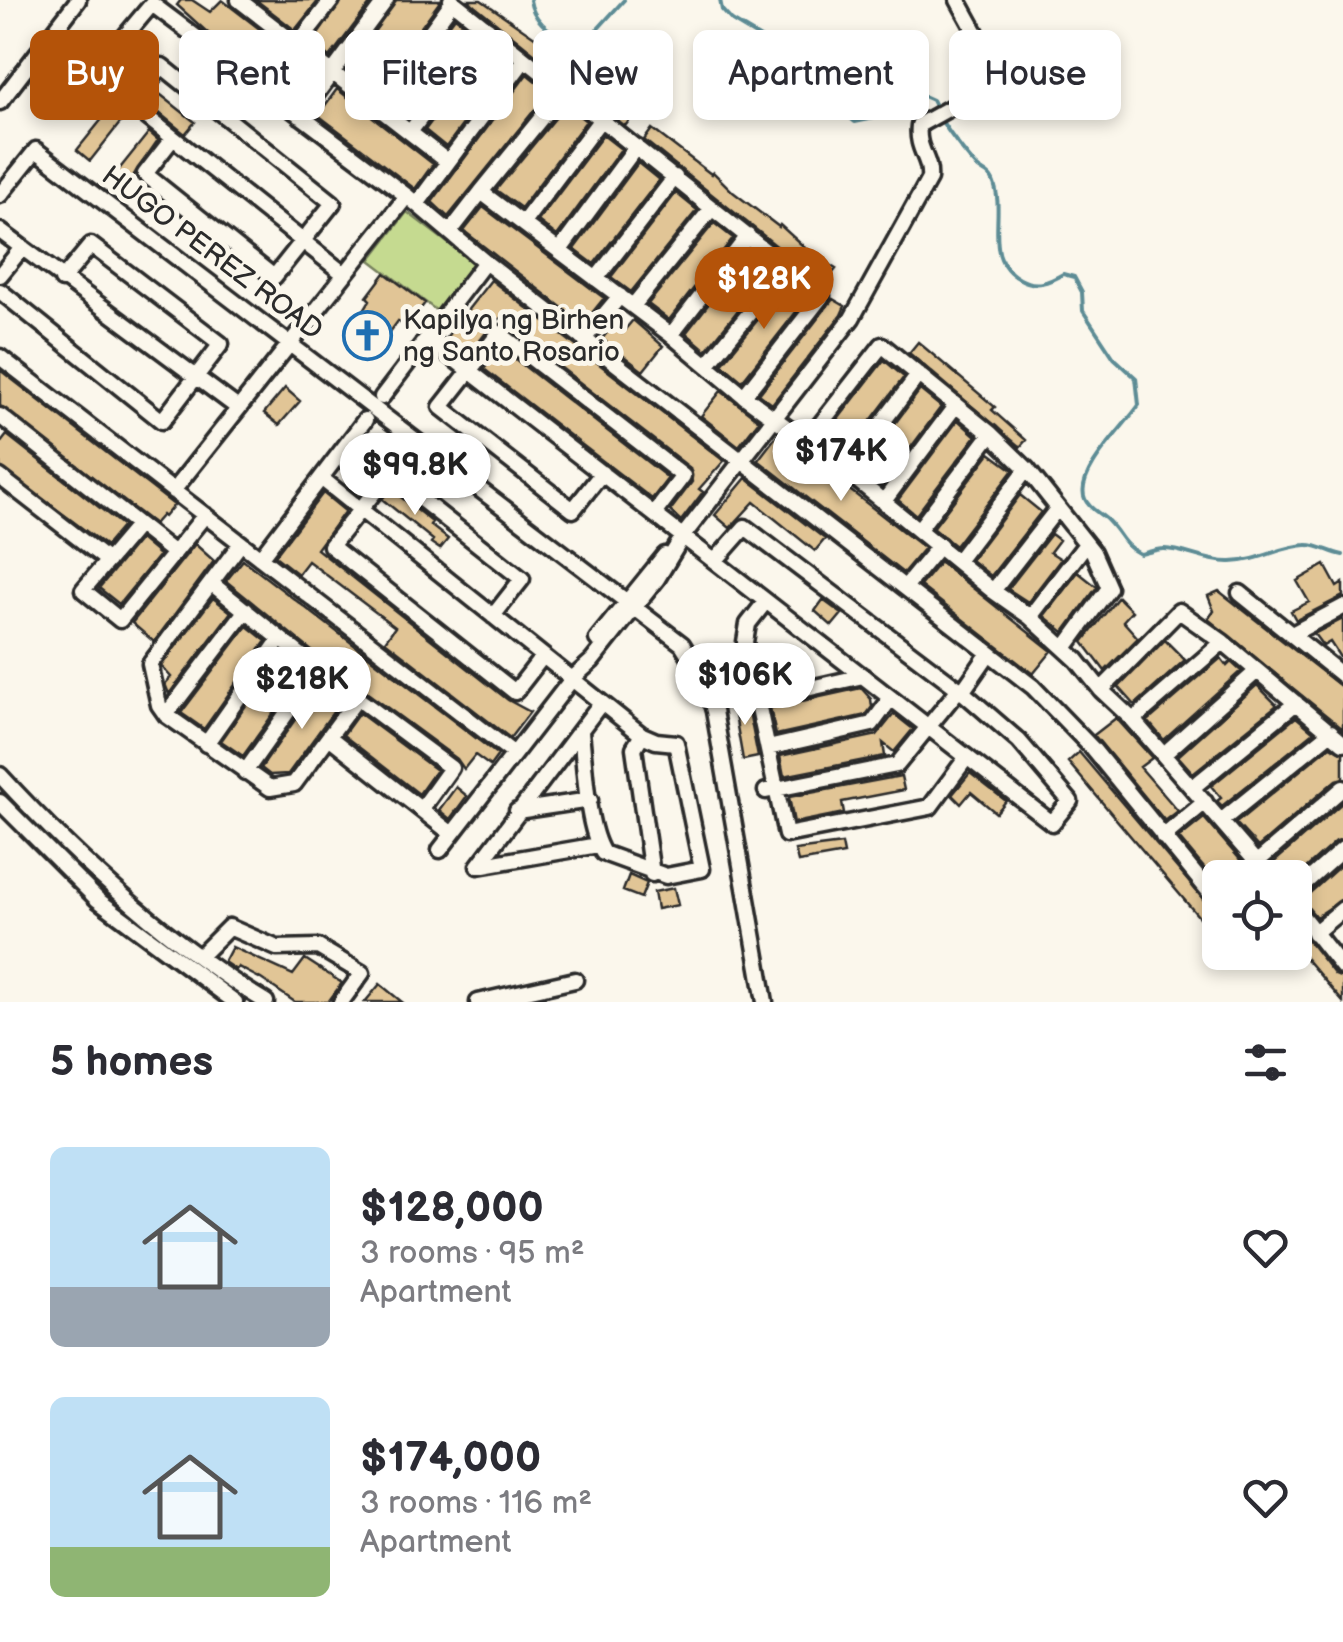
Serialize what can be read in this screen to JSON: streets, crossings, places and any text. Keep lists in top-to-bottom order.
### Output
{
  "streets": {
    "street": ["HUGO PEREZ ROAD"]
  },
  "places": {
    "church": ["Kapilya ng Birhen ng Santo Rosario"]
  },
  "page": {
    "chip": [
      "Buy",
      "Rent",
      "Filters",
      "New",
      "Apartment",
      "House"
    ],
    "price": [
      "$128K",
      "$174K",
      "$99.8K",
      "$106K",
      "$218K"
    ],
    "heading": "5 homes",
    "list": [
      {
        "name": "$128,000",
        "note": "3 rooms · 95 m² · Apartment"
      },
      {
        "name": "$174,000",
        "note": "3 rooms · 116 m² · Apartment"
      }
    ]
  }
}
